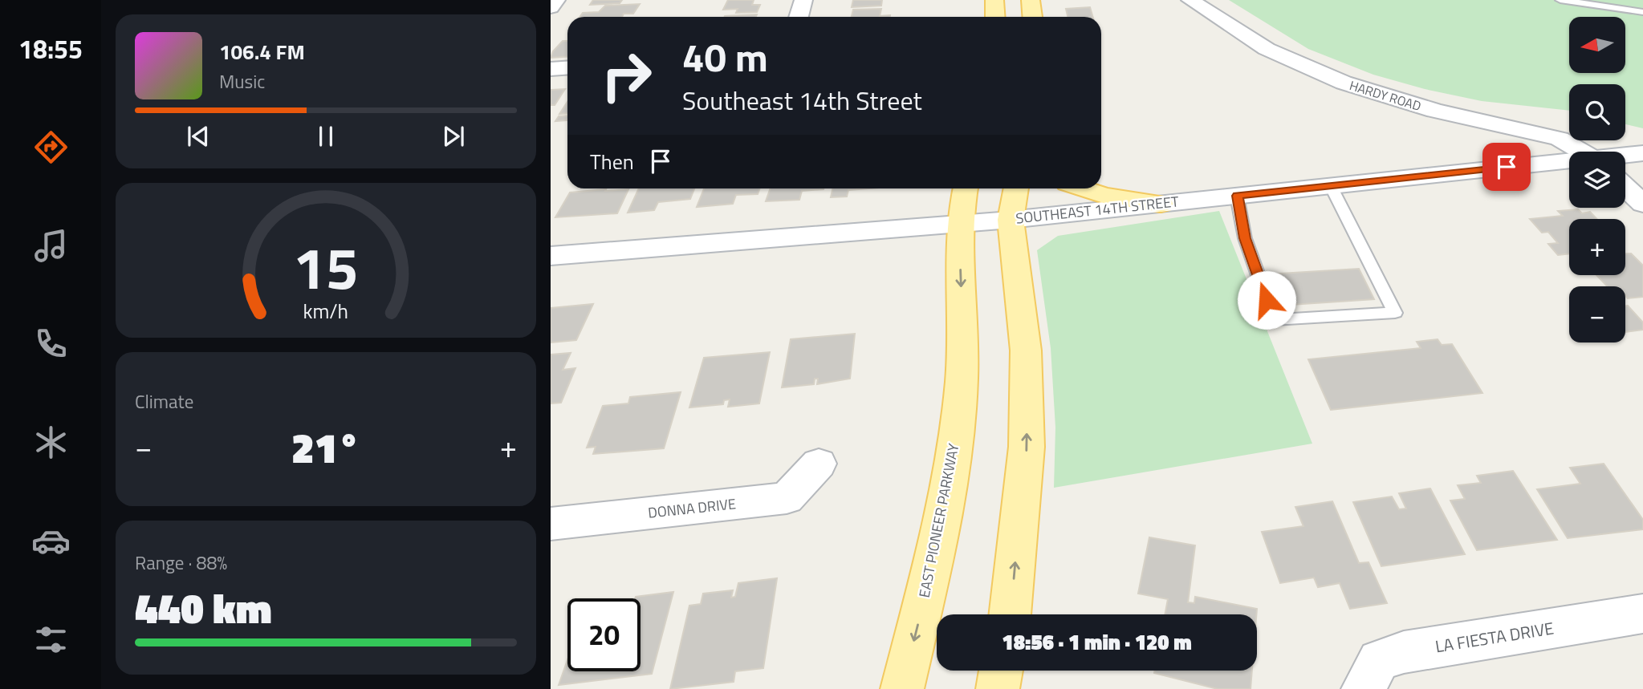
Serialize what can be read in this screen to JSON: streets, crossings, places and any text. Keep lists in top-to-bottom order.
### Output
{
  "streets": {
    "main road": ["EAST PIONEER PARKWAY"],
    "street": [
      "HARDY ROAD",
      "SOUTHEAST 14TH STREET",
      "DONNA DRIVE",
      "LA FIESTA DRIVE"
    ]
  },
  "crossings": [
    ["SOUTHEAST 14TH STREET", "EAST PIONEER PARKWAY"]
  ],
  "north": "left",
  "page": {
    "tabs": "18:55",
    "map_buttons": ["+", "−"],
    "turn": ["40 m", "Southeast 14th Street"],
    "song": ["106.4 FM", "Music"],
    "then": "Then",
    "tile": [
      "Climate",
      ["Range · 88%", "440 km"]
    ],
    "heat": ["−", "21°", "+"],
    "limit": "20",
    "trip": "18:56 · 1 min · 120 m",
    "gauge": ["15", "km/h"]
  }
}
